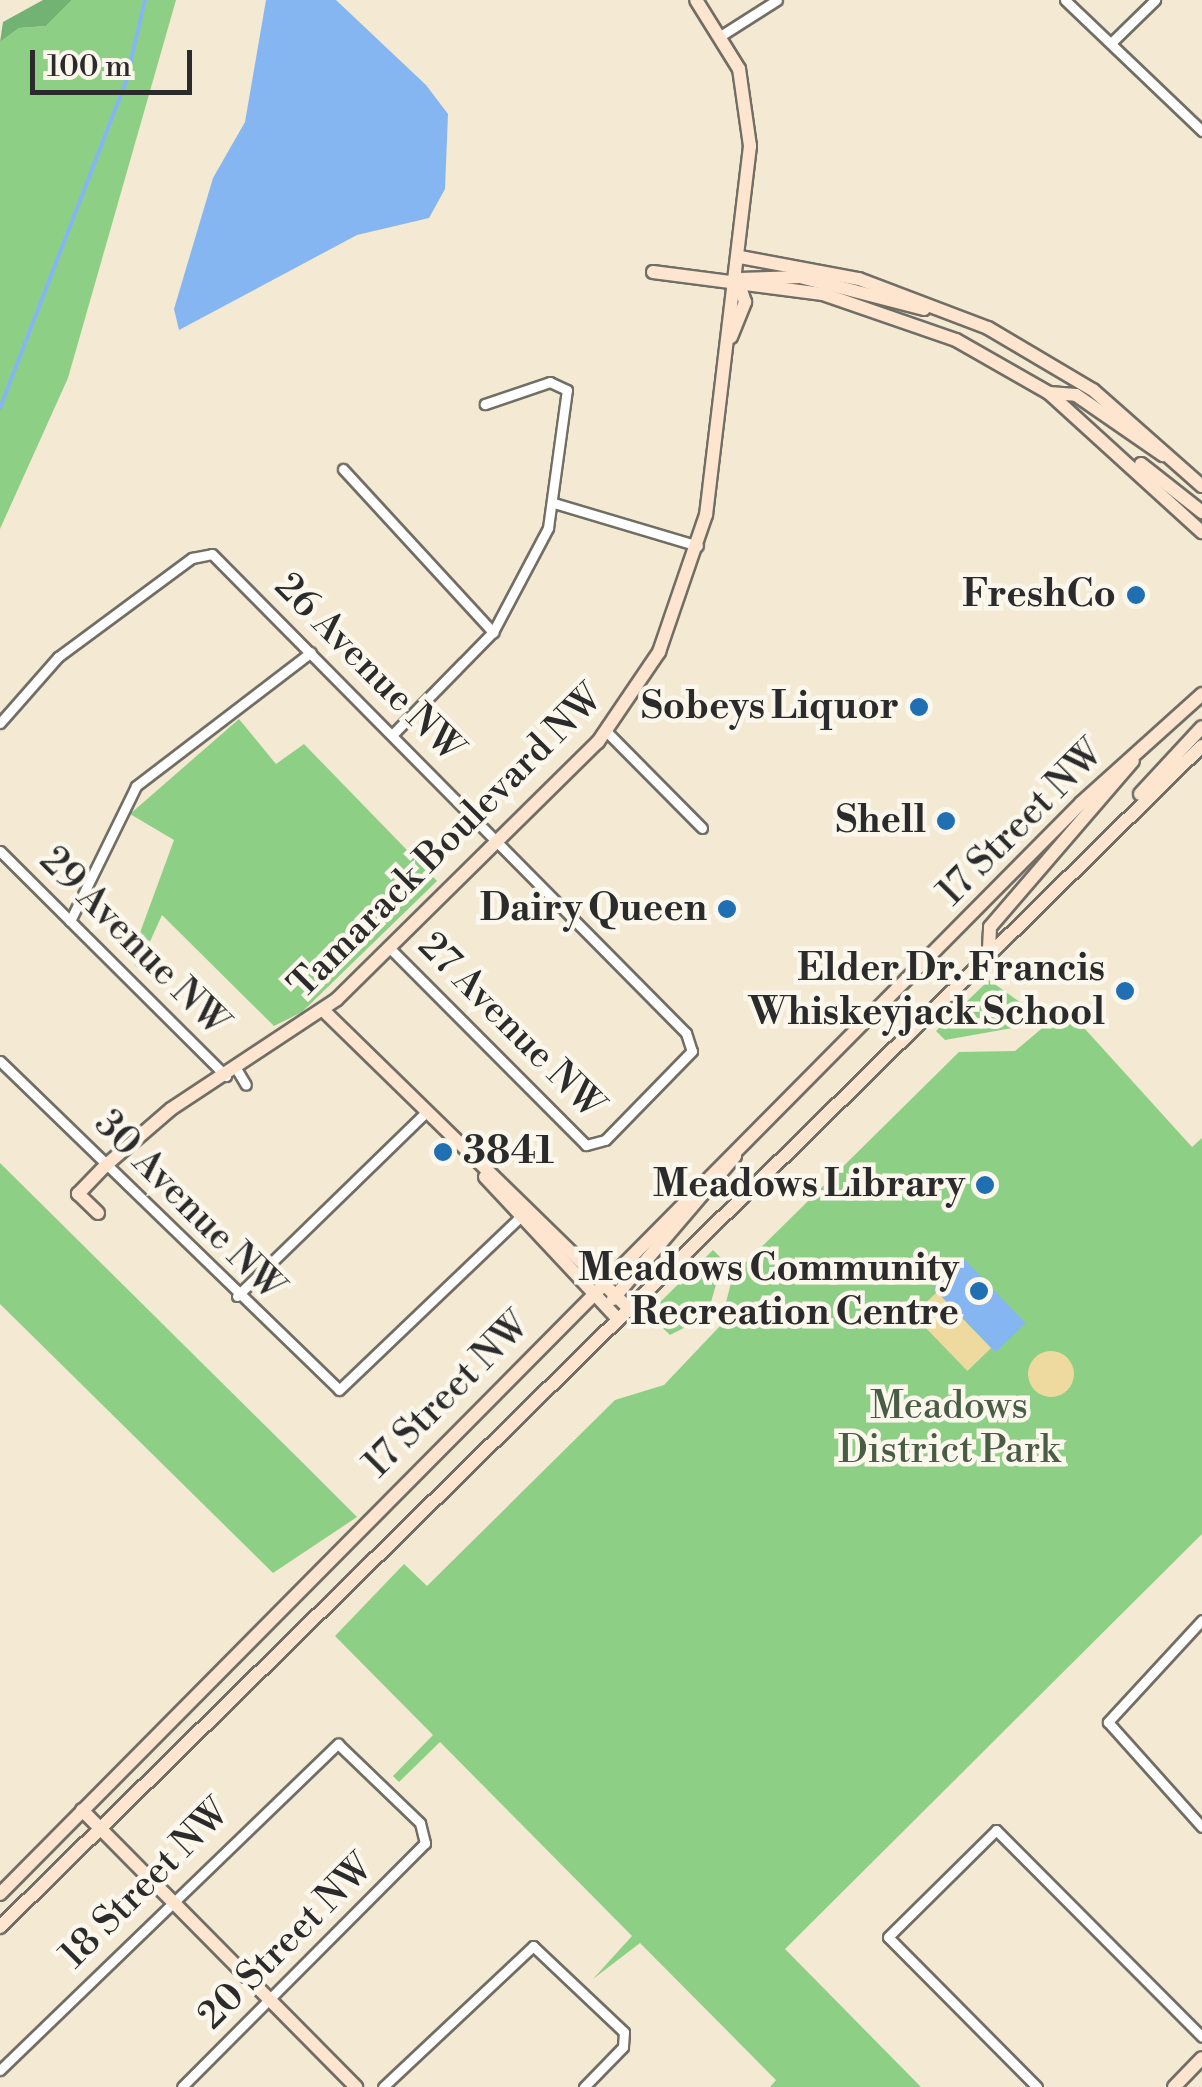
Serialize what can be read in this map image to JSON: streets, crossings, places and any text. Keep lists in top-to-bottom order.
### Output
{
  "streets": {
    "main road": ["17 Street NW", "Tamarack Boulevard NW"],
    "street": [
      "26 Avenue NW",
      "29 Avenue NW",
      "27 Avenue NW",
      "30 Avenue NW",
      "18 Street NW",
      "20 Street NW"
    ]
  },
  "crossings": [
    ["26 Avenue NW", "Tamarack Boulevard NW"],
    ["26 Avenue NW", "27 Avenue NW"],
    ["Tamarack Boulevard NW", "29 Avenue NW"],
    ["Tamarack Boulevard NW", "27 Avenue NW"],
    ["Tamarack Boulevard NW", "30 Avenue NW"],
    ["18 Street NW", "20 Street NW"]
  ],
  "parks": ["Meadows District Park"],
  "places": [
    "FreshCo",
    "Sobeys Liquor",
    "Shell",
    "Dairy Queen",
    "Elder Dr. Francis Whiskeyjack School",
    "3841",
    "Meadows Library",
    "Meadows Community Recreation Centre"
  ],
  "scale_bar": "100 m"
}
